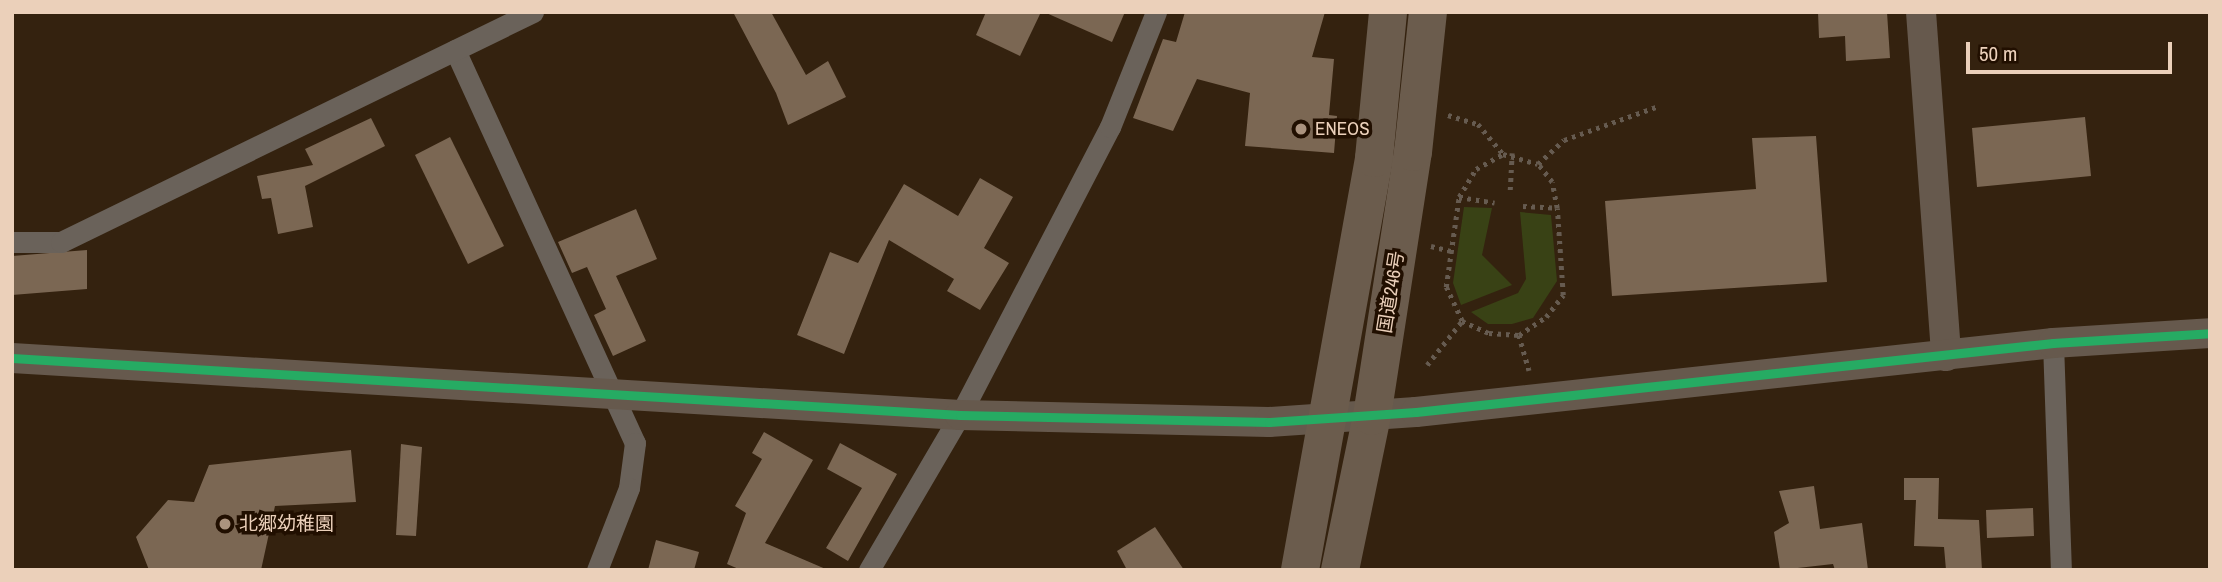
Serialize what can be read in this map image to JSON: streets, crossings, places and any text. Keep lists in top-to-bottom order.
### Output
{
  "streets": {
    "highway": ["国道246号"]
  },
  "places": ["ENEOS", "北郷幼稚園"],
  "scale_bar": "50 m"
}
